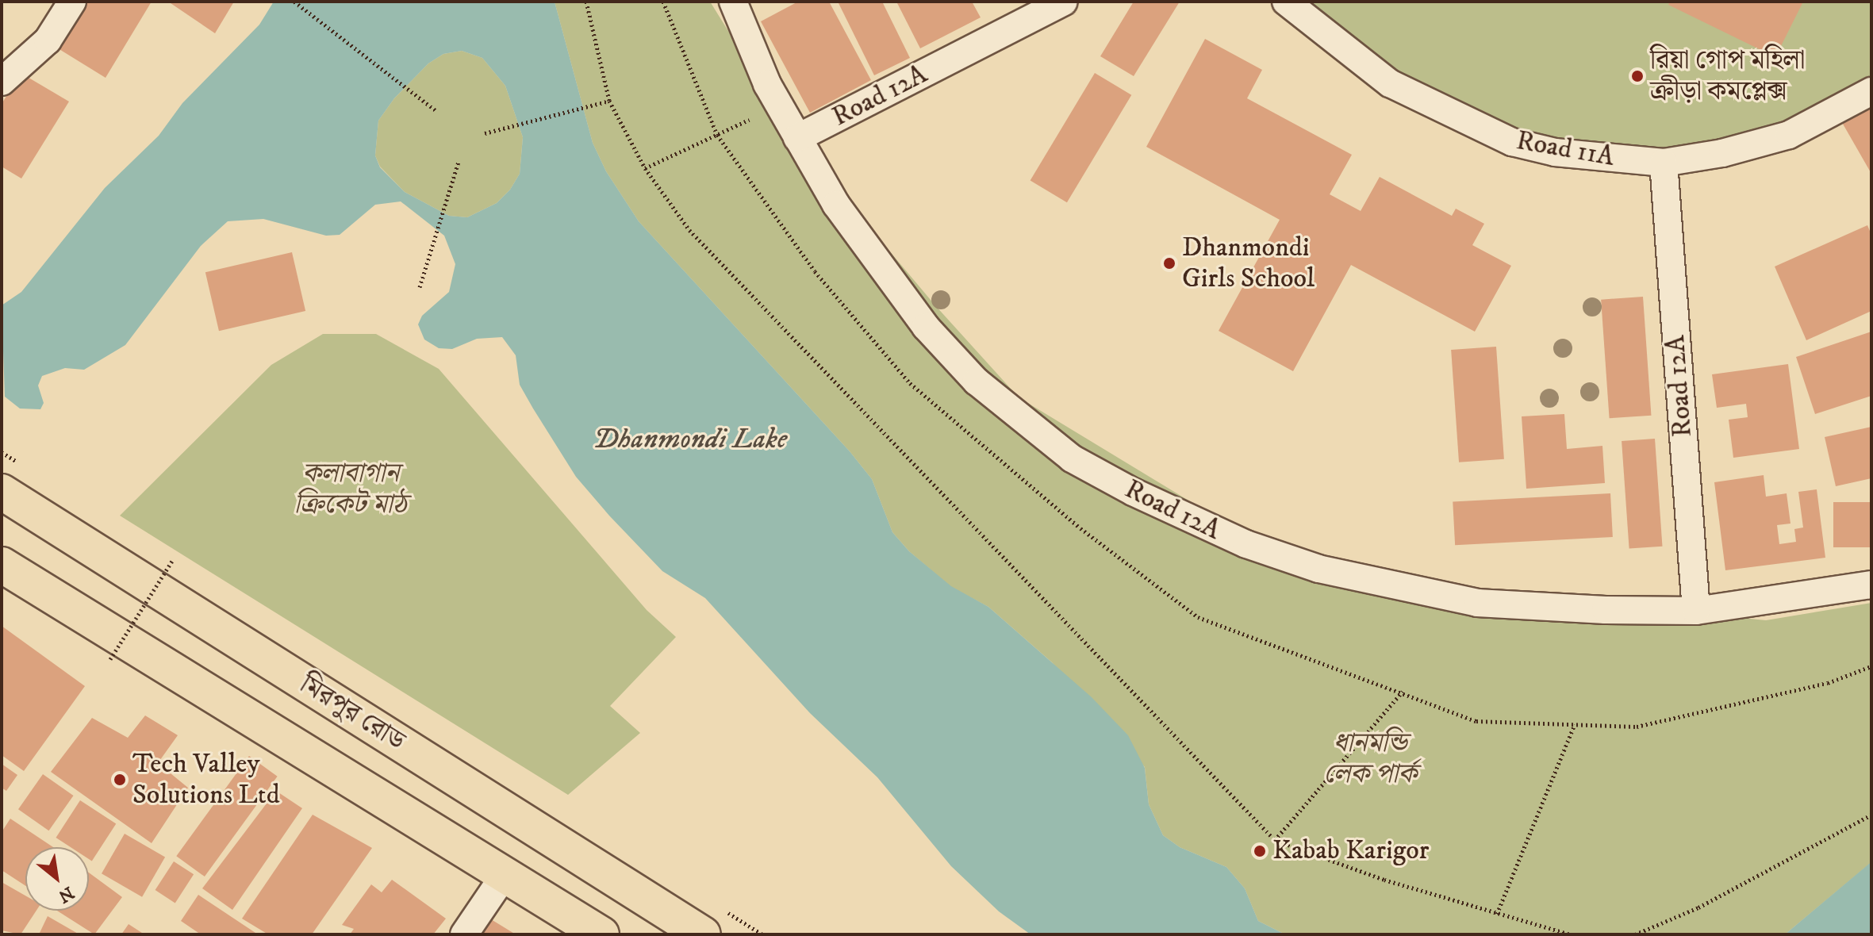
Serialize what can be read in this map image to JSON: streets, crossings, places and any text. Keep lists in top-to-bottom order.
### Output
{
  "streets": {
    "highway": ["মিরপুর রোড"],
    "street": ["Road 12A", "Road 11A"]
  },
  "crossings": [
    ["Road 12A", "Road 11A"]
  ],
  "water": ["Dhanmondi Lake"],
  "parks": ["কলাবাগান ক্রিকেট মাঠ", "ধানমন্ডি লেক পার্ক"],
  "places": [
    "রিয়া গোপ মহিলা ক্রীড়া কমপ্লেক্স",
    "Dhanmondi Girls School",
    "Tech Valley Solutions Ltd",
    "Kabab Karigor"
  ],
  "north": "bottom right"
}
